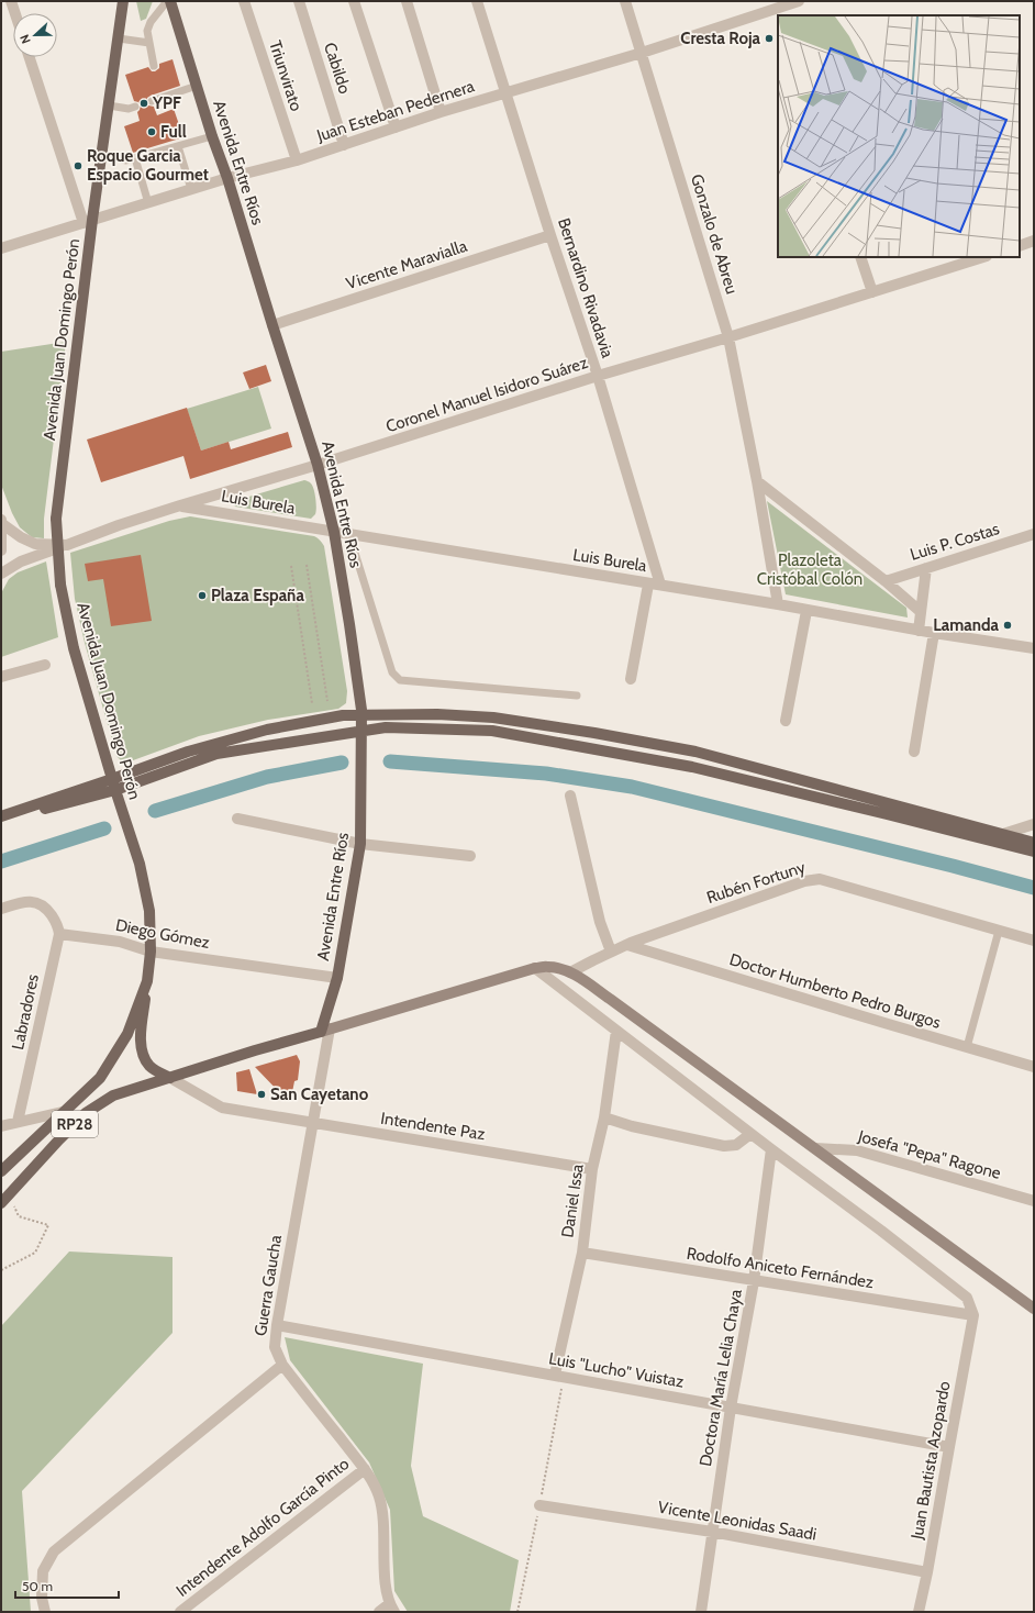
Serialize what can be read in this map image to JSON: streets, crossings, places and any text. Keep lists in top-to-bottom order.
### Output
{
  "streets": {
    "main road": ["Avenida Entre Ríos", "Avenida Juan Domingo Perón", "RP28"],
    "street": [
      "Cabildo",
      "Triunvirato",
      "Juan Esteban Pedernera",
      "Gonzalo de Abreu",
      "Vicente Maravialla",
      "Bernardino Rivadavia",
      "Coronel Manuel Isidoro Suárez",
      "Luis Burela",
      "Luis P. Costas",
      "Rubén Fortuny",
      "Diego Gómez",
      "Doctor Humberto Pedro Burgos",
      "Labradores",
      "Intendente Paz",
      "Josefa \"Pepa\" Ragone",
      "Daniel Issa",
      "Rodolfo Aniceto Fernández",
      "Guerra Gaucha",
      "Luis \"Lucho\" Vuistaz",
      "Doctora María Lelia Chaya",
      "Juan Bautista Azopardo",
      "Vicente Leonidas Saadi",
      "Intendente Adolfo García Pinto"
    ]
  },
  "crossings": [
    ["Cabildo", "Juan Esteban Pedernera"],
    ["Triunvirato", "Juan Esteban Pedernera"],
    ["Juan Esteban Pedernera", "Avenida Entre Ríos"],
    ["Juan Esteban Pedernera", "Gonzalo de Abreu"],
    ["Juan Esteban Pedernera", "Bernardino Rivadavia"],
    ["Juan Esteban Pedernera", "Avenida Juan Domingo Perón"],
    ["Avenida Entre Ríos", "Vicente Maravialla"],
    ["Avenida Entre Ríos", "Coronel Manuel Isidoro Suárez"],
    ["Avenida Entre Ríos", "Luis Burela"],
    ["Avenida Entre Ríos", "Diego Gómez"],
    ["Avenida Entre Ríos", "Guerra Gaucha"],
    ["Gonzalo de Abreu", "Coronel Manuel Isidoro Suárez"],
    ["Gonzalo de Abreu", "Luis Burela"],
    ["Vicente Maravialla", "Bernardino Rivadavia"],
    ["Bernardino Rivadavia", "Coronel Manuel Isidoro Suárez"],
    ["Bernardino Rivadavia", "Luis Burela"],
    ["Avenida Juan Domingo Perón", "Diego Gómez"],
    ["Coronel Manuel Isidoro Suárez", "Luis Burela"],
    ["Rubén Fortuny", "Doctor Humberto Pedro Burgos"],
    ["Diego Gómez", "Labradores"],
    ["RP28", "Intendente Paz"],
    ["Intendente Paz", "Daniel Issa"],
    ["Intendente Paz", "Guerra Gaucha"],
    ["Daniel Issa", "Rodolfo Aniceto Fernández"],
    ["Daniel Issa", "Luis \"Lucho\" Vuistaz"],
    ["Rodolfo Aniceto Fernández", "Doctora María Lelia Chaya"],
    ["Rodolfo Aniceto Fernández", "Juan Bautista Azopardo"],
    ["Guerra Gaucha", "Luis \"Lucho\" Vuistaz"],
    ["Guerra Gaucha", "Intendente Adolfo García Pinto"],
    ["Luis \"Lucho\" Vuistaz", "Doctora María Lelia Chaya"],
    ["Luis \"Lucho\" Vuistaz", "Juan Bautista Azopardo"],
    ["Doctora María Lelia Chaya", "Vicente Leonidas Saadi"],
    ["Juan Bautista Azopardo", "Vicente Leonidas Saadi"]
  ],
  "parks": ["Plazoleta Cristóbal Colón"],
  "places": [
    "Cresta Roja",
    "YPF",
    "Full",
    "Roque Garcia Espacio Gourmet",
    "Plaza España",
    "Lamanda",
    "San Cayetano"
  ],
  "scale_bar": "50 m",
  "north": "left"
}
